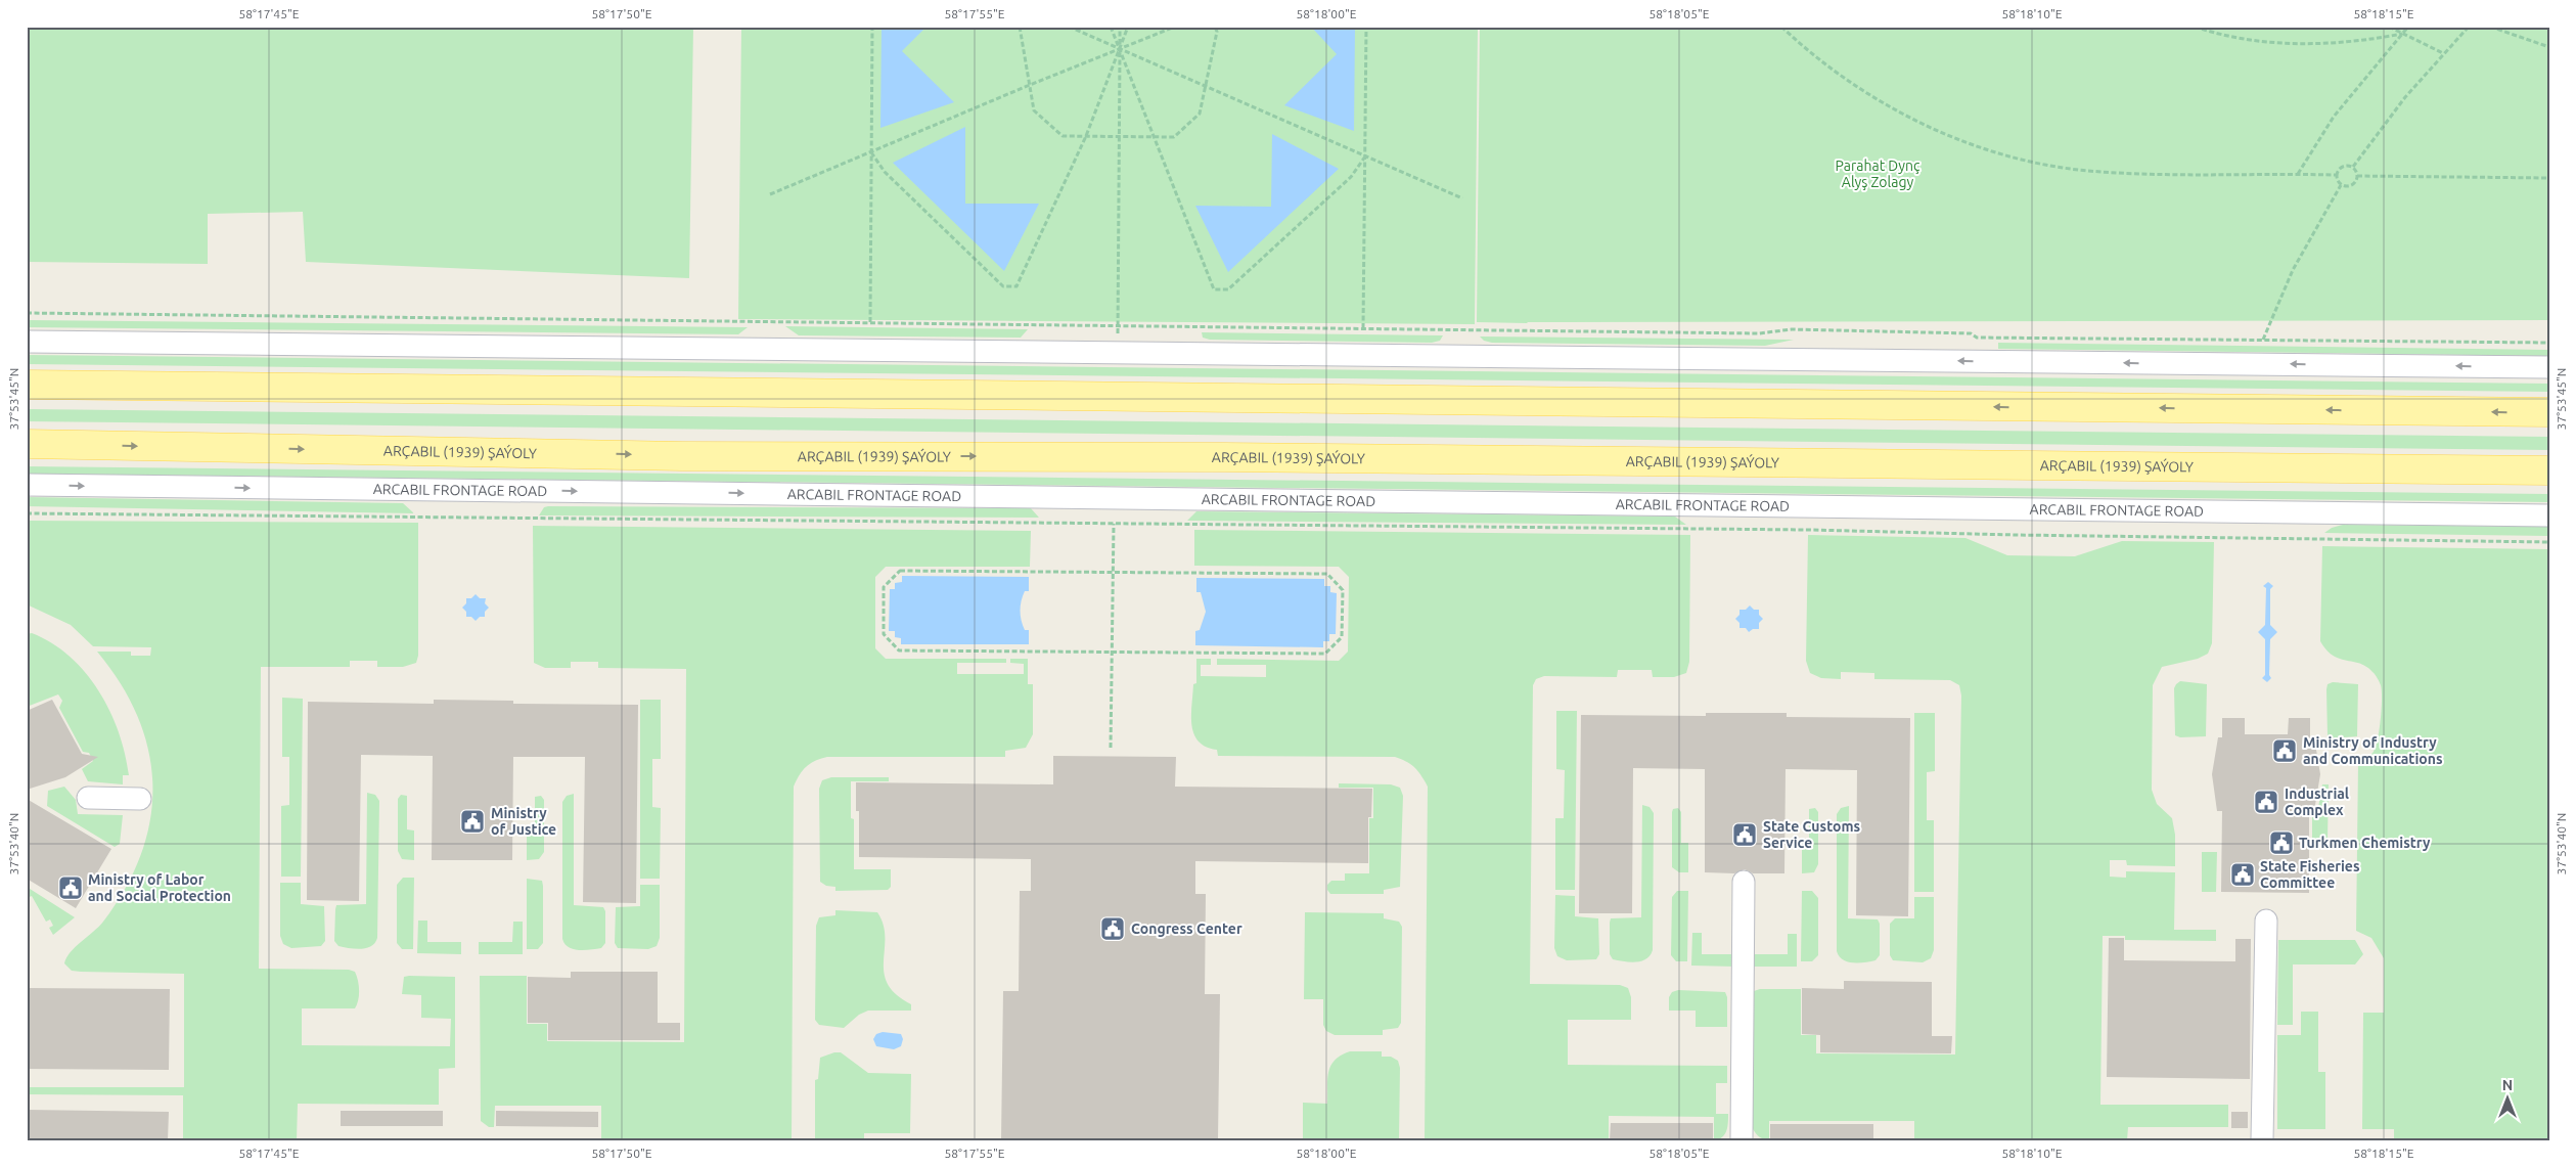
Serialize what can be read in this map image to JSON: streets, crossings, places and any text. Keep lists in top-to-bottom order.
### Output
{
  "streets": {
    "main road": ["ARÇABIL (1939) ŞAÝOLY"],
    "street": ["ARCABIL FRONTAGE ROAD"]
  },
  "parks": ["Parahat Dynç Alyş Zolagy"],
  "places": {
    "public building": [
      "Ministry of Industry and Communications",
      "Industrial Complex",
      "Ministry of Justice",
      "State Customs Service",
      "Turkmen Chemistry",
      "State Fisheries Committee",
      "Ministry of Labor and Social Protection",
      "Congress Center"
    ]
  },
  "north": "top",
  "coordinates": [
    "58°17'45\"E",
    "58°17'50\"E",
    "58°17'55\"E",
    "58°18'00\"E",
    "58°18'05\"E",
    "58°18'10\"E",
    "58°18'15\"E",
    "37°53'45\"N",
    "37°53'40\"N"
  ]
}
